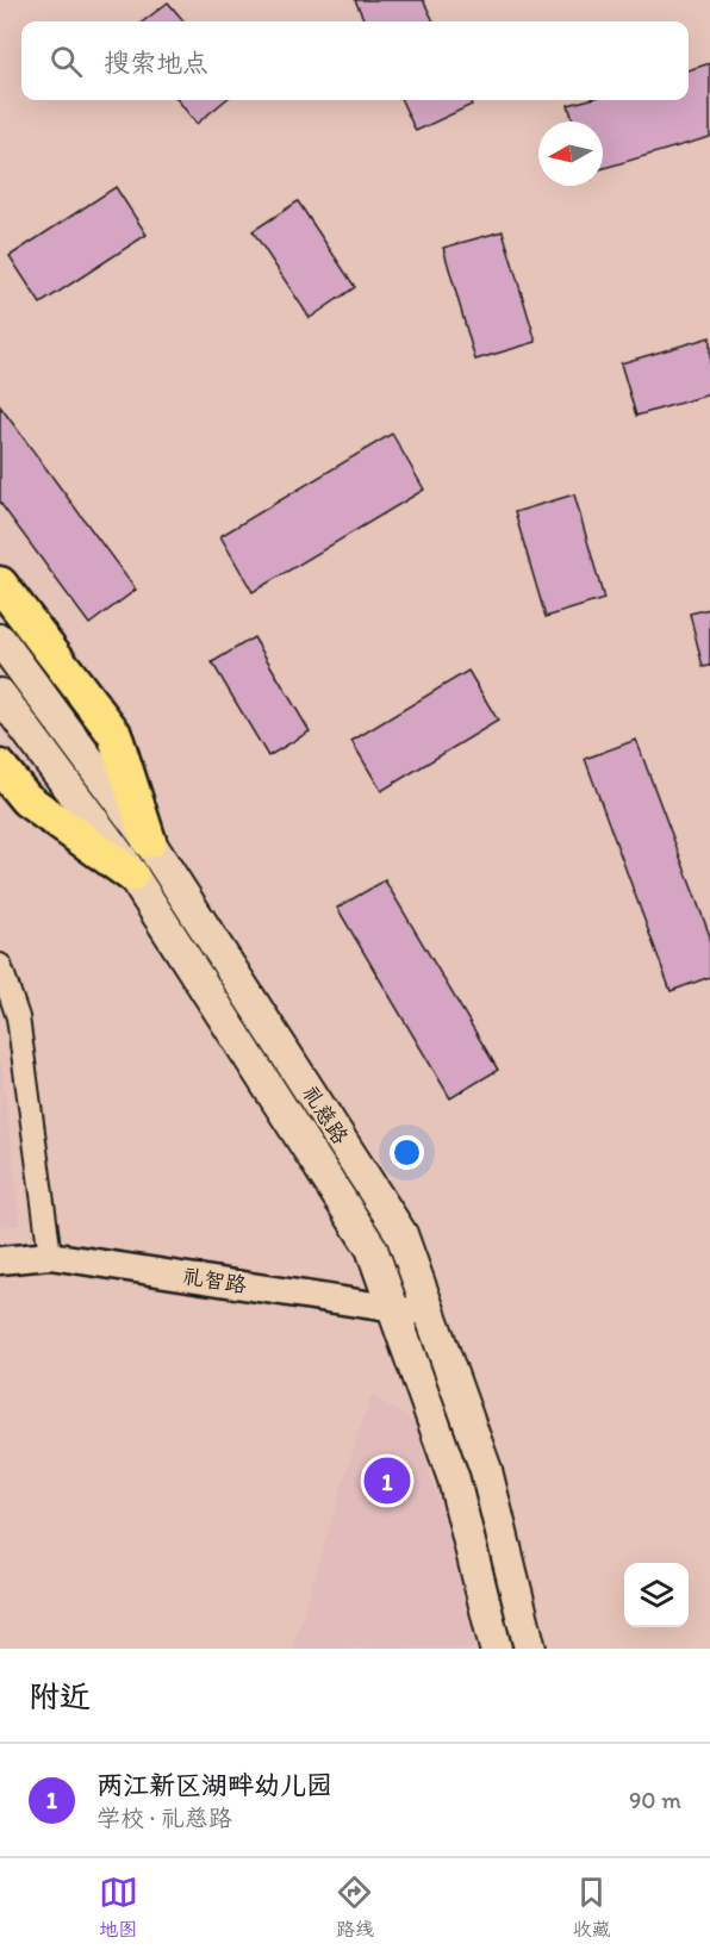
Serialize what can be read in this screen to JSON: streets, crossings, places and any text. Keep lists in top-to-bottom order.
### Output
{
  "streets": {
    "main road": ["礼慈路"],
    "street": ["礼智路"]
  },
  "crossings": [
    ["礼慈路", "礼智路"]
  ],
  "north": "left",
  "page": {
    "search": "搜索地点",
    "pins": "1",
    "heading": "附近",
    "list": [
      {
        "mark": "1",
        "name": "两江新区湖畔幼儿园",
        "note": "学校 · 礼慈路",
        "value": "90 m"
      }
    ],
    "nav": ["地图", "路线", "收藏"]
  }
}
